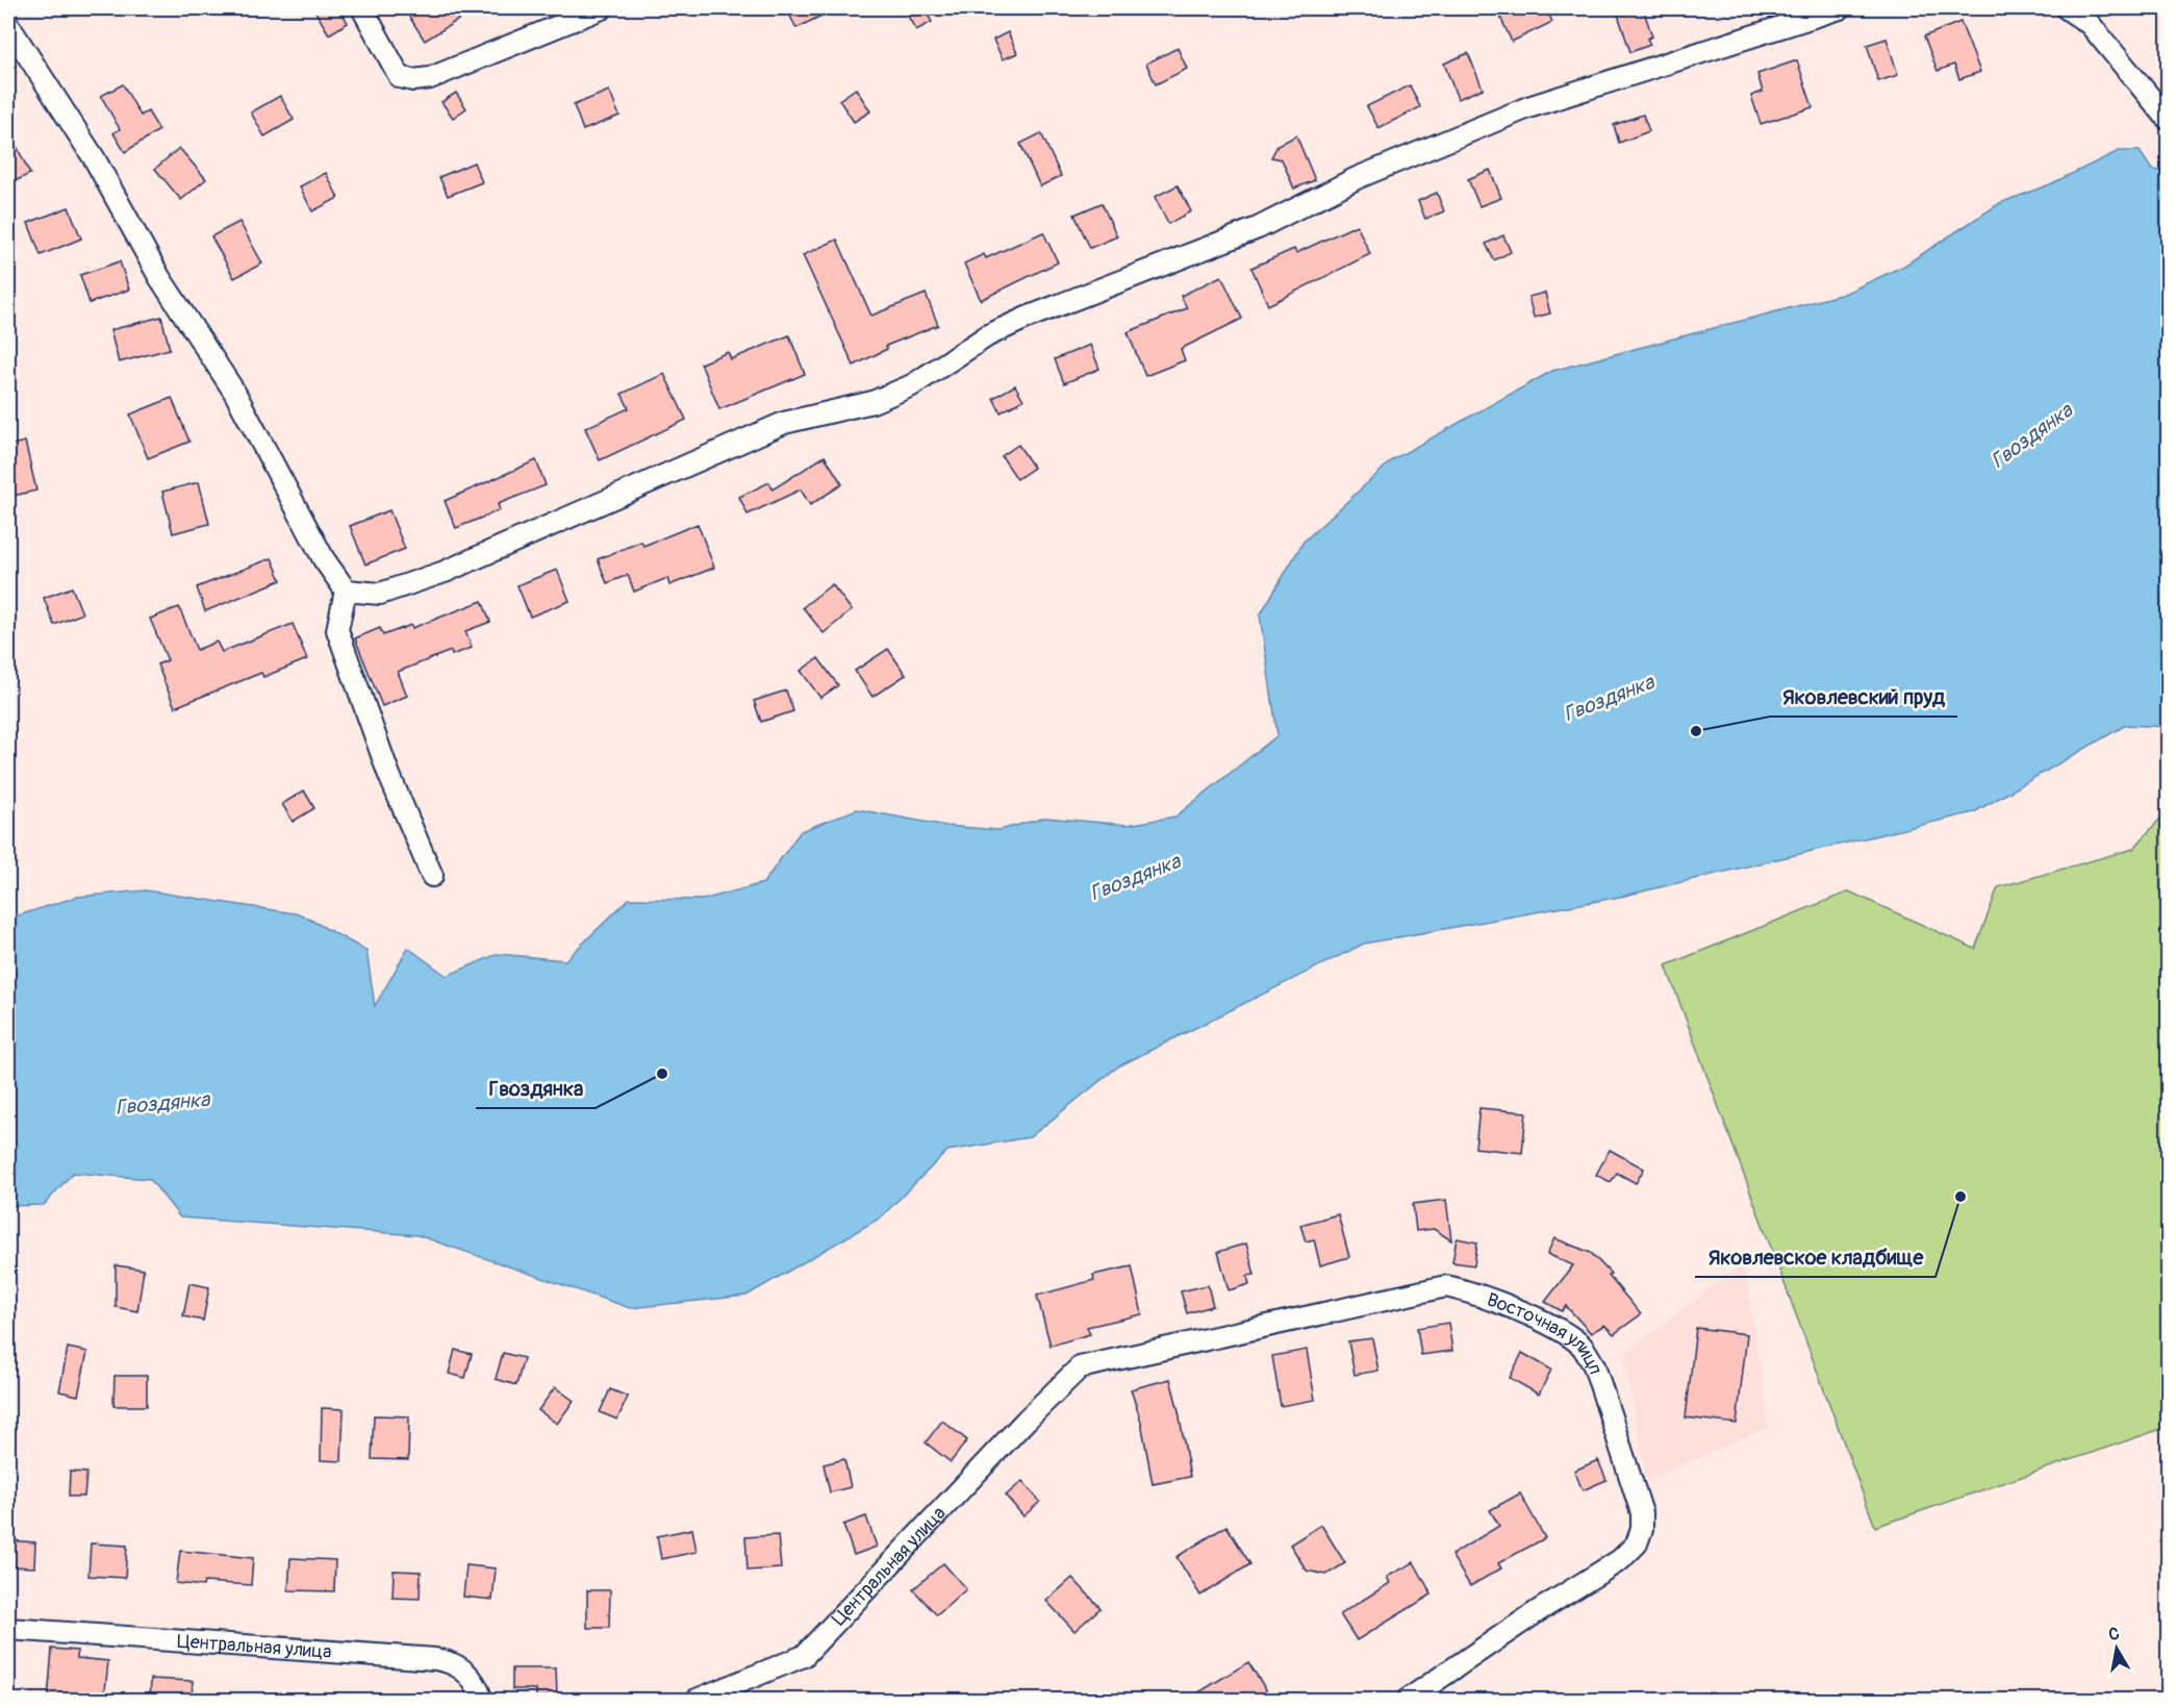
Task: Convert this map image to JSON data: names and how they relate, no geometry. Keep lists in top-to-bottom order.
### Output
{
  "streets": {
    "street": ["Восточная улицп", "Центральная улица"]
  },
  "crossings": [
    ["Восточная улицп", "Центральная улица"]
  ],
  "water": ["Гвоздянка"],
  "places": ["Яковлевский пруд", "Гвоздянка", "Яковлевское кладбище"],
  "north": "top"
}
